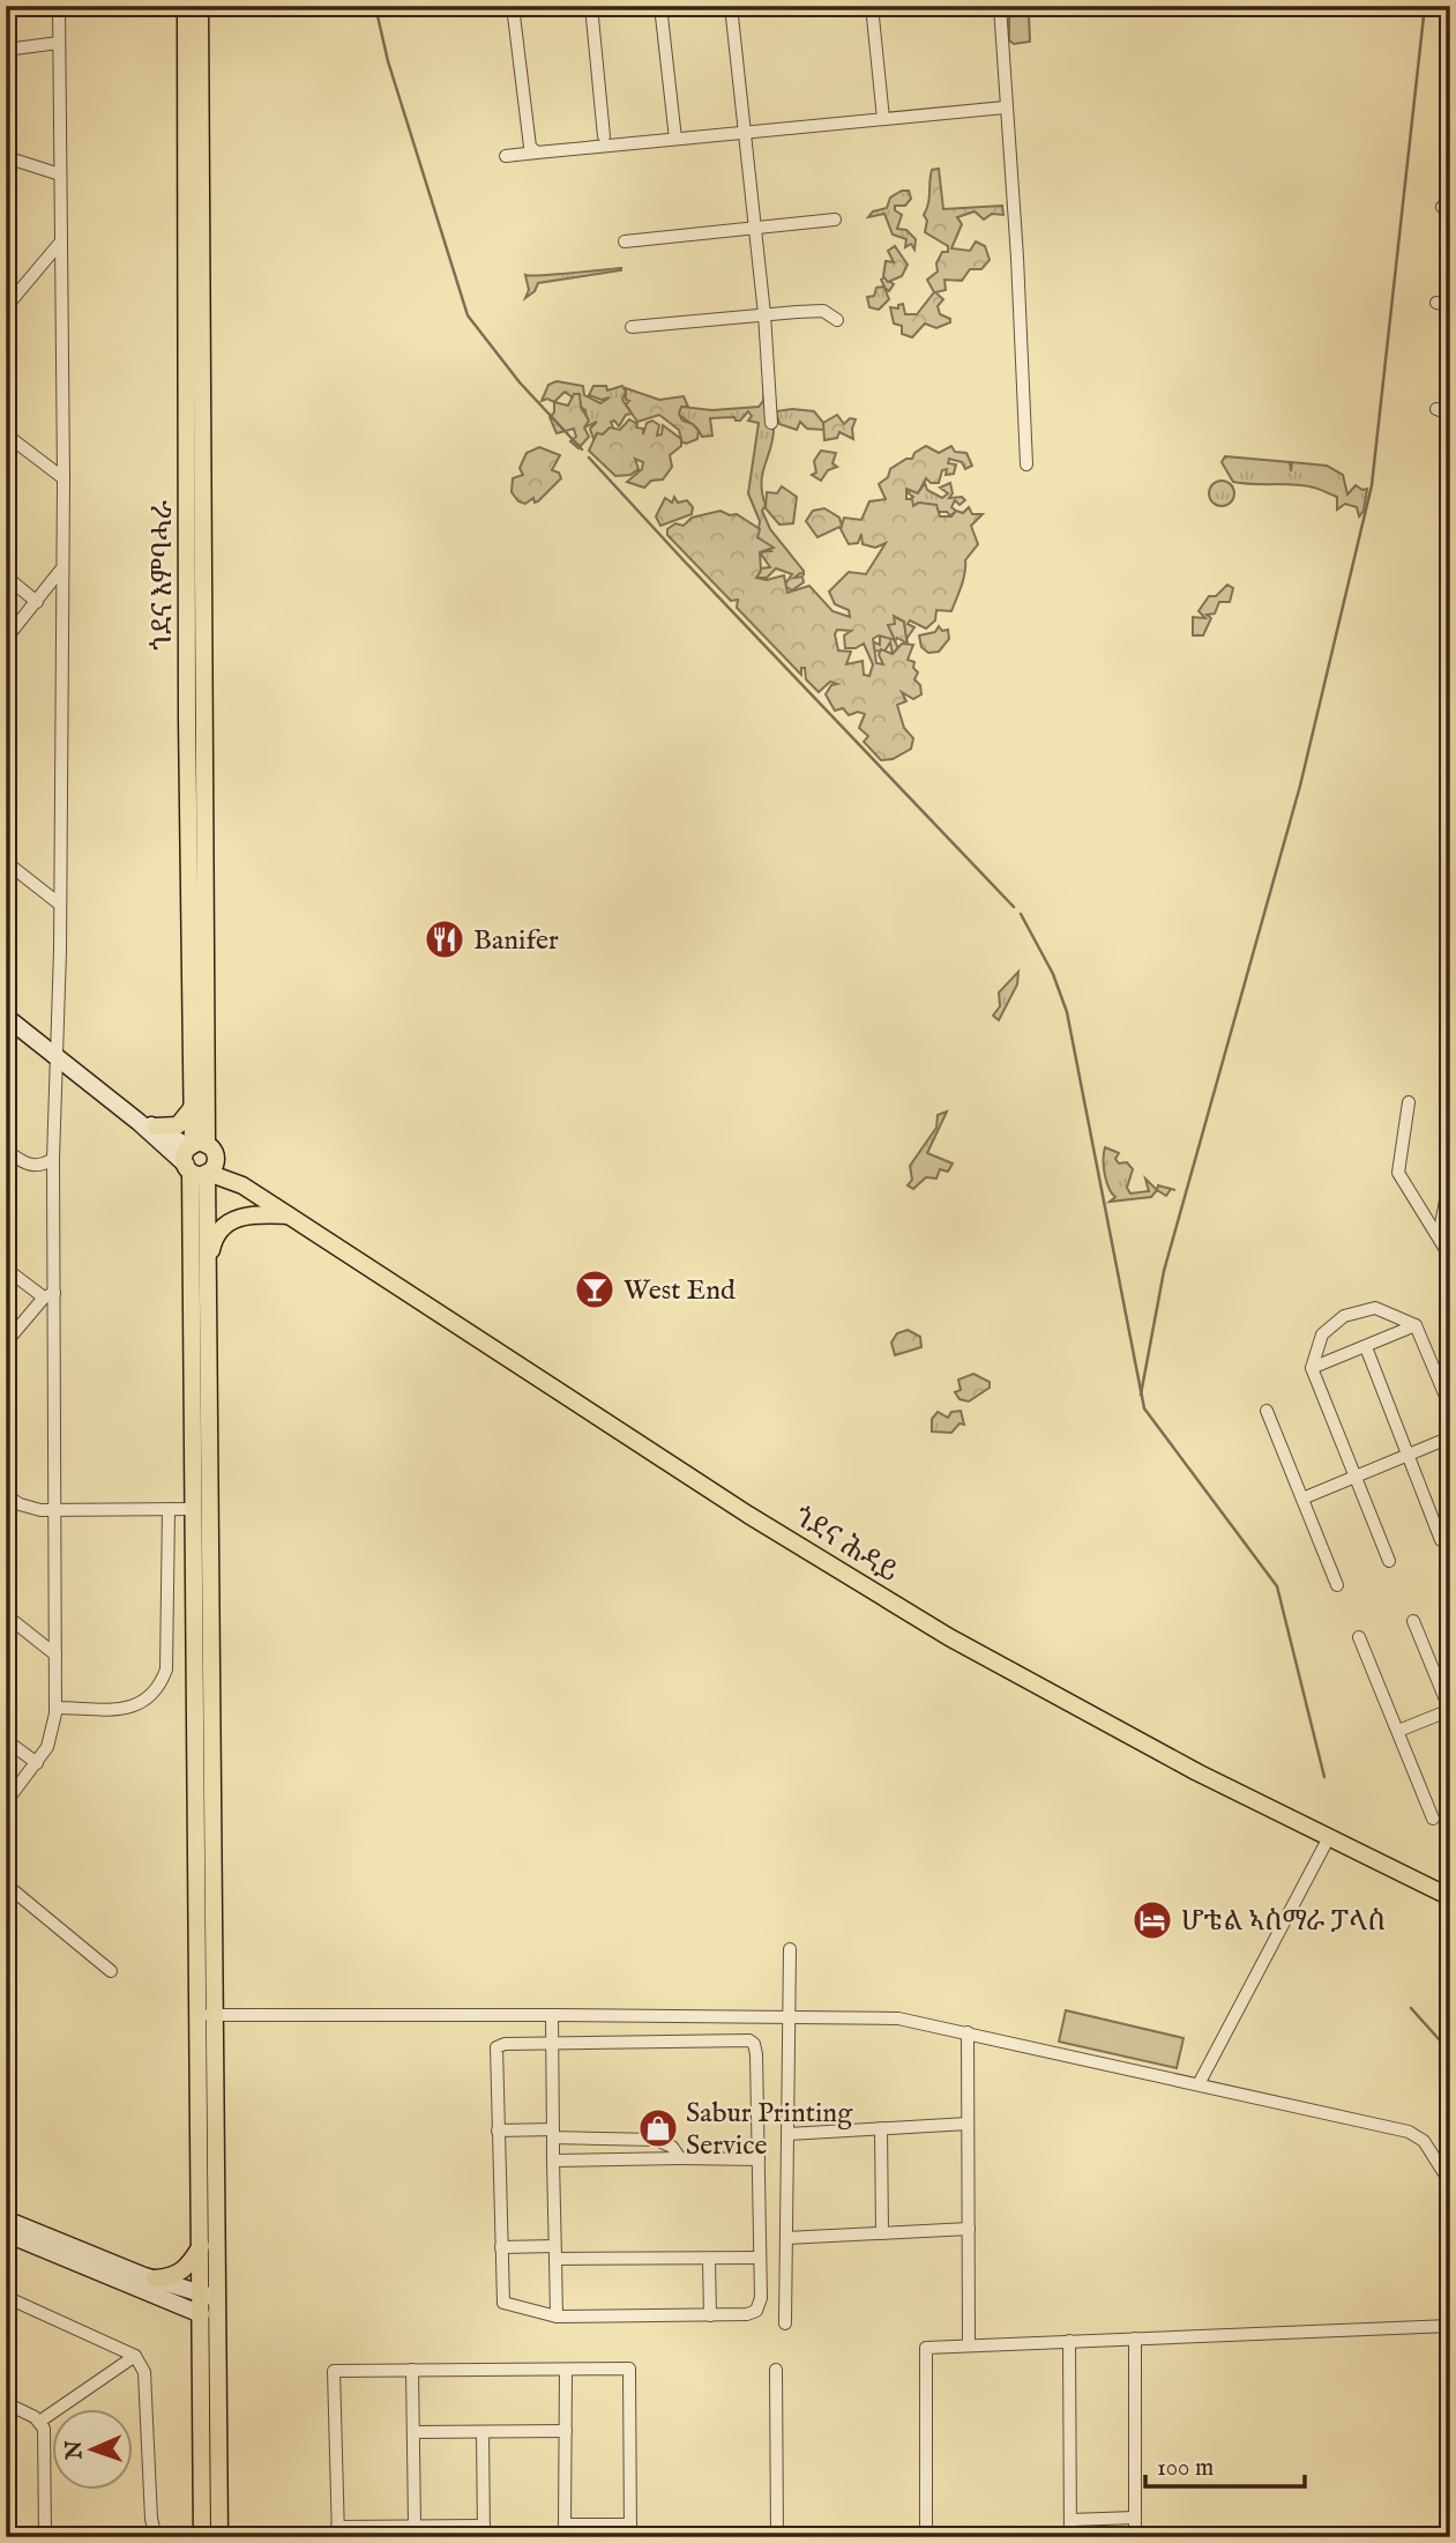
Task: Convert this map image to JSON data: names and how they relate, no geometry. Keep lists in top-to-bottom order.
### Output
{
  "streets": {
    "main road": ["ጎደና እምባሓራ", "ጎደና ሕዳይ"]
  },
  "crossings": [
    ["ጎደና እምባሓራ", "ጎደና ሕዳይ"]
  ],
  "places": {
    "restaurant": ["Banifer"],
    "bar": ["West End"],
    "hotel": ["ሆቴል ኣስማራ ፓላስ"],
    "shop": ["Sabur Printing Service"]
  },
  "scale_bar": "100 m",
  "north": "left"
}
